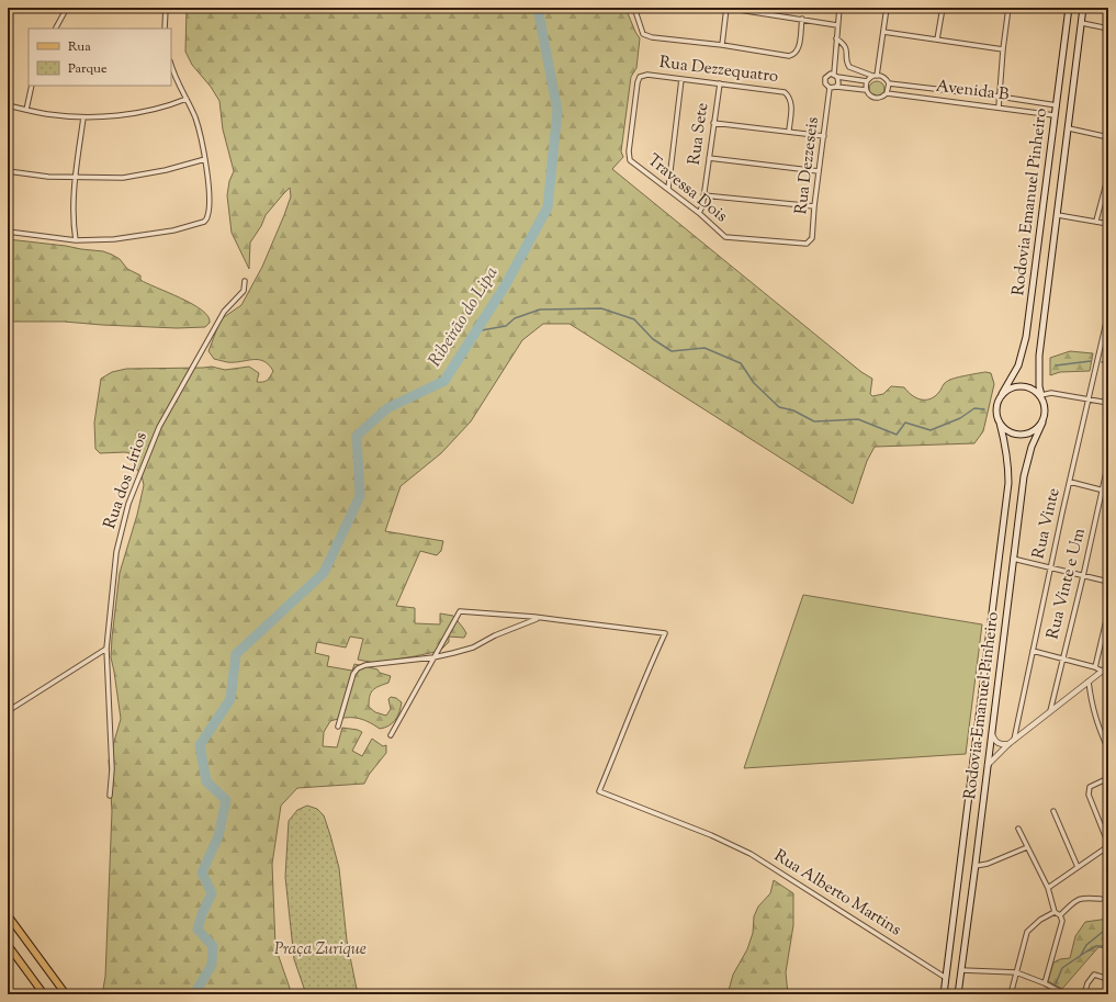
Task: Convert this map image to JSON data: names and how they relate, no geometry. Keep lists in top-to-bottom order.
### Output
{
  "streets": {
    "main road": ["Rodovia Emanuel Pinheiro"],
    "street": [
      "Rua Dezzequatro",
      "Avenida B",
      "Rua Sete",
      "Rua Dezzeseis",
      "Travessa Dois",
      "Rua dos Lírios",
      "Rua Vinte",
      "Rua Vinte e Um",
      "Rua Alberto Martins"
    ]
  },
  "crossings": [
    ["Rua Dezzequatro", "Rua Sete"],
    ["Rua Dezzequatro", "Travessa Dois"],
    ["Avenida B", "Rodovia Emanuel Pinheiro"],
    ["Rua Sete", "Travessa Dois"],
    ["Rua Dezzeseis", "Travessa Dois"],
    ["Rodovia Emanuel Pinheiro", "Rua Alberto Martins"]
  ],
  "water": ["Ribeirão do Lipa"],
  "parks": ["Praça Zurique"],
  "legend": ["Rua", "Parque"]
}
